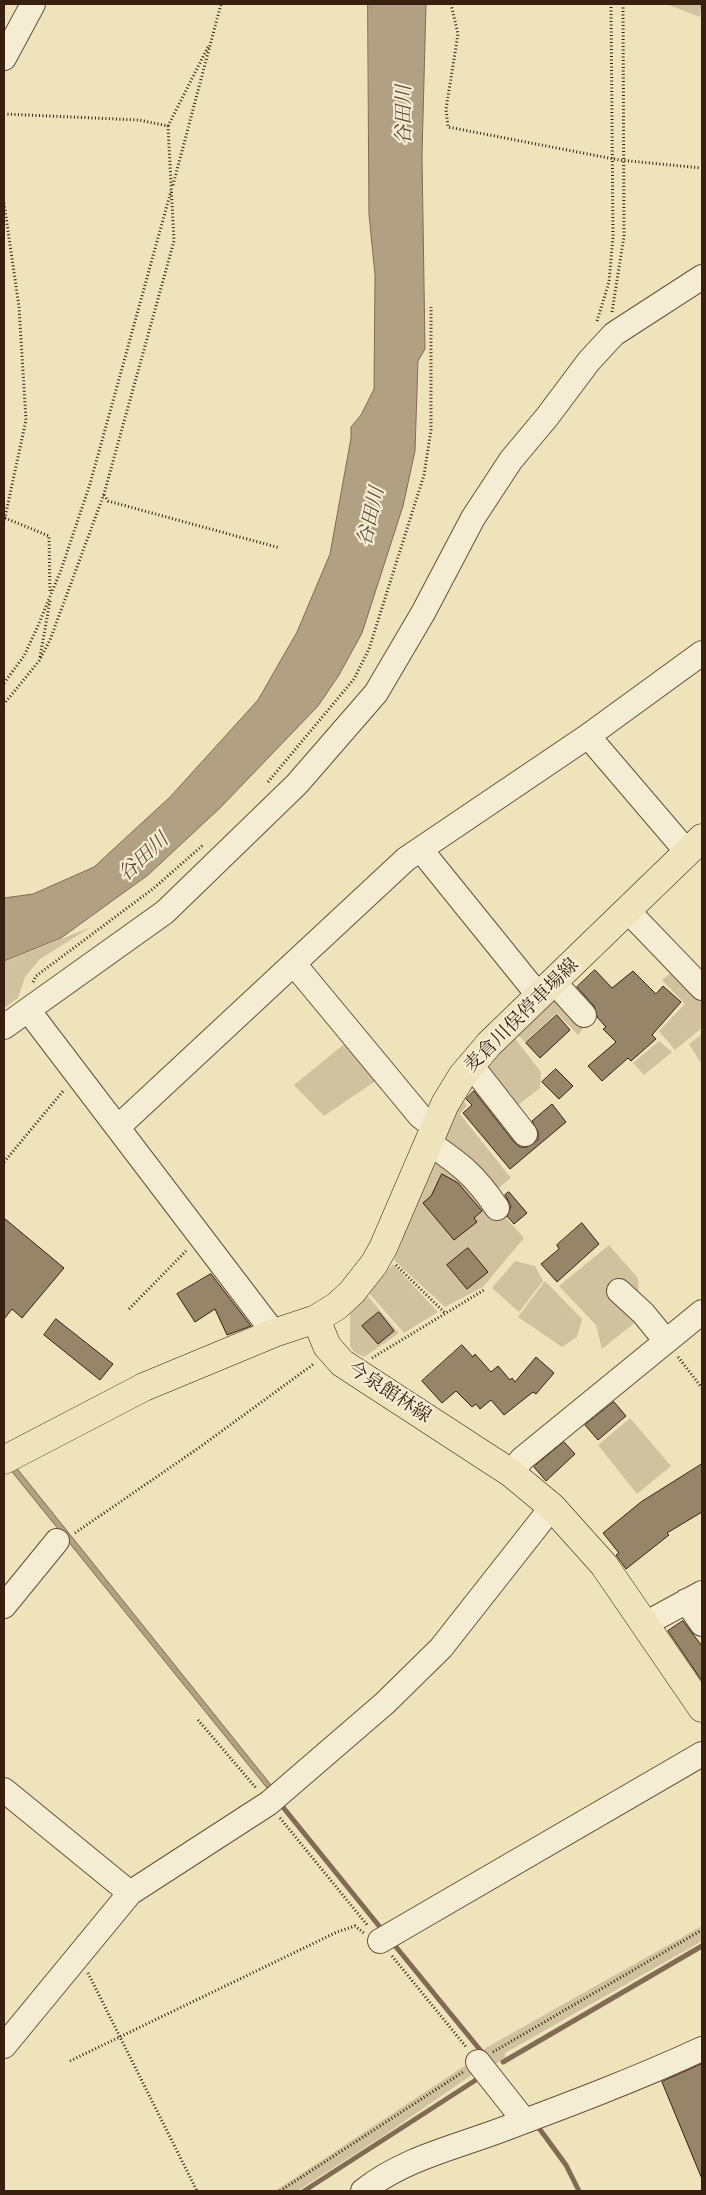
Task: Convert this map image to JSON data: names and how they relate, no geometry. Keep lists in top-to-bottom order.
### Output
{
  "streets": {
    "main road": ["麦倉川俣停車場線", "今泉館林線"]
  },
  "crossings": [
    ["麦倉川俣停車場線", "今泉館林線"]
  ],
  "water": ["谷田川"]
}
